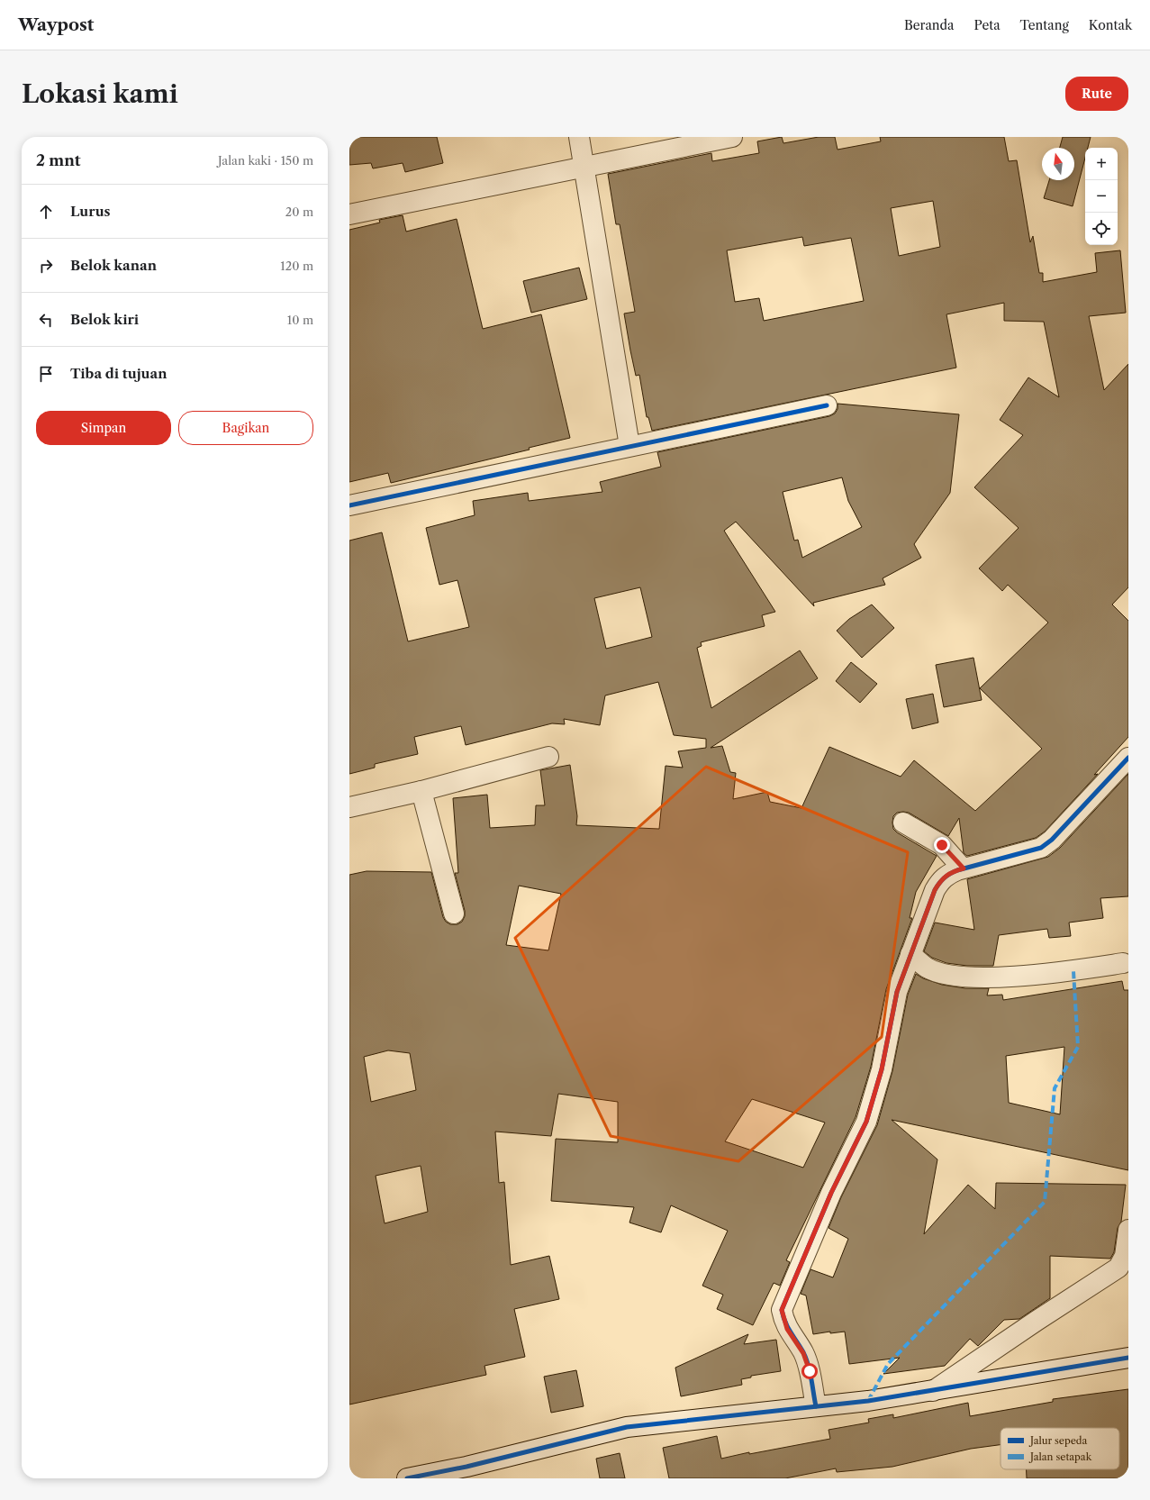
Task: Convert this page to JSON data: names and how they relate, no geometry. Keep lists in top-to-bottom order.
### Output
{
  "legend": ["Jalur sepeda", "Jalan setapak"],
  "north": "top",
  "page": {
    "header": "Waypost",
    "nav": [
      "Beranda",
      "Peta",
      "Tentang",
      "Kontak"
    ],
    "buttons": [
      "Rute",
      ["Simpan", "Bagikan"]
    ],
    "title": "Lokasi kami",
    "heading": ["2 mnt", "Jalan kaki · 150 m"],
    "map_buttons": ["+", "−"],
    "list": [
      ["Lurus", "20 m"],
      ["Belok kanan", "120 m"],
      ["Belok kiri", "10 m"],
      "Tiba di tujuan"
    ]
  }
}
